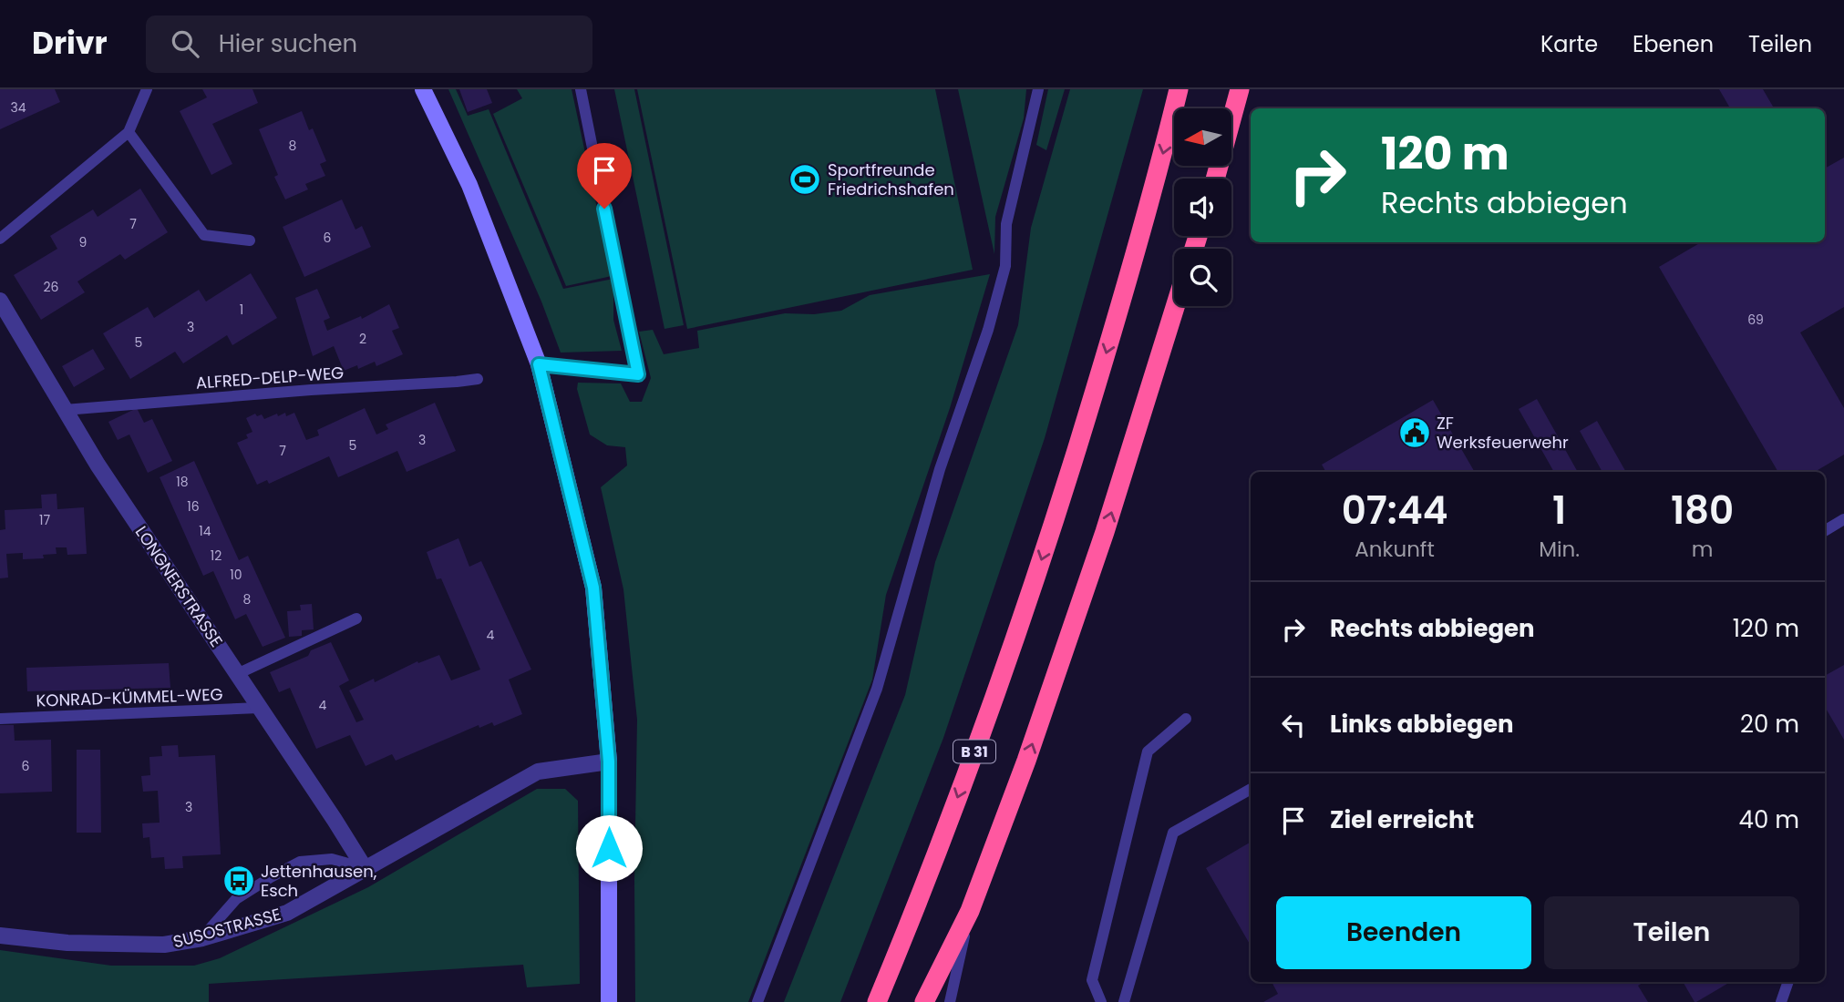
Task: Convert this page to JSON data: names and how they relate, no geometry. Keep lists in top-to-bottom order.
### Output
{
  "streets": {
    "highway": ["B 31"],
    "street": ["LONGNERSTRASSE", "SUSOSTRASSE"],
    "lane": ["ALFRED-DELP-WEG", "KONRAD-KÜMMEL-WEG"]
  },
  "crossings": [
    ["ALFRED-DELP-WEG", "LONGNERSTRASSE"],
    ["LONGNERSTRASSE", "KONRAD-KÜMMEL-WEG"],
    ["LONGNERSTRASSE", "SUSOSTRASSE"]
  ],
  "places": {
    "sports": ["Sportfreunde Friedrichshafen"],
    "public building": ["ZF Werksfeuerwehr"],
    "bus stop": ["Jettenhausen, Esch"]
  },
  "house_numbers": [
    "34",
    "8",
    "7",
    "6",
    "9",
    "26",
    "1",
    "69",
    "3",
    "2",
    "5",
    "3",
    "5",
    "7",
    "18",
    "16",
    "17",
    "14",
    "12",
    "10",
    "8",
    "4",
    "4",
    "6",
    "3"
  ],
  "north": "left",
  "page": {
    "header": "Drivr",
    "search": "Hier suchen",
    "nav": ["Karte", "Ebenen", "Teilen"],
    "turn": ["120 m", "Rechts abbiegen"],
    "eta": [
      "07:44",
      "Ankunft",
      "1",
      "Min.",
      "180",
      "m"
    ],
    "list": [
      {
        "name": "Rechts abbiegen",
        "value": "120 m"
      },
      {
        "name": "Links abbiegen",
        "value": "20 m"
      },
      {
        "name": "Ziel erreicht",
        "value": "40 m"
      }
    ],
    "buttons": ["Beenden", "Teilen"]
  }
}
